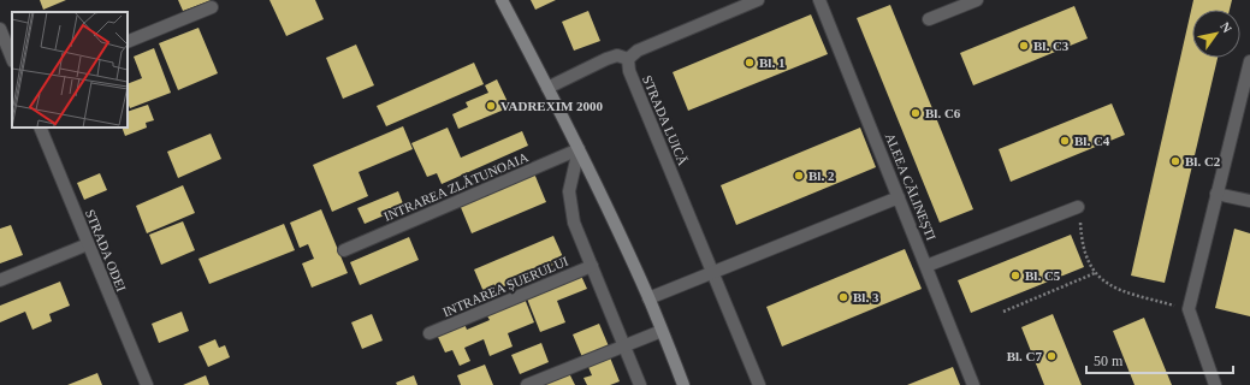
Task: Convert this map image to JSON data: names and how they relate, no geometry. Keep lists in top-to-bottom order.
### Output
{
  "streets": {
    "street": [
      "STRADA LUICĂ",
      "INTRAREA ZLĂTUNOAIA",
      "ALEEA CĂLINEȘTI",
      "STRADA ODEI",
      "INTRAREA ȘUERULUI"
    ]
  },
  "places": [
    "Bl. C3",
    "Bl. 1",
    "VADREXIM 2000",
    "Bl. C6",
    "Bl. C4",
    "Bl. C2",
    "Bl. 2",
    "Bl. C5",
    "Bl. 3",
    "Bl. C7"
  ],
  "scale_bar": "50 m",
  "north": "top right"
}
